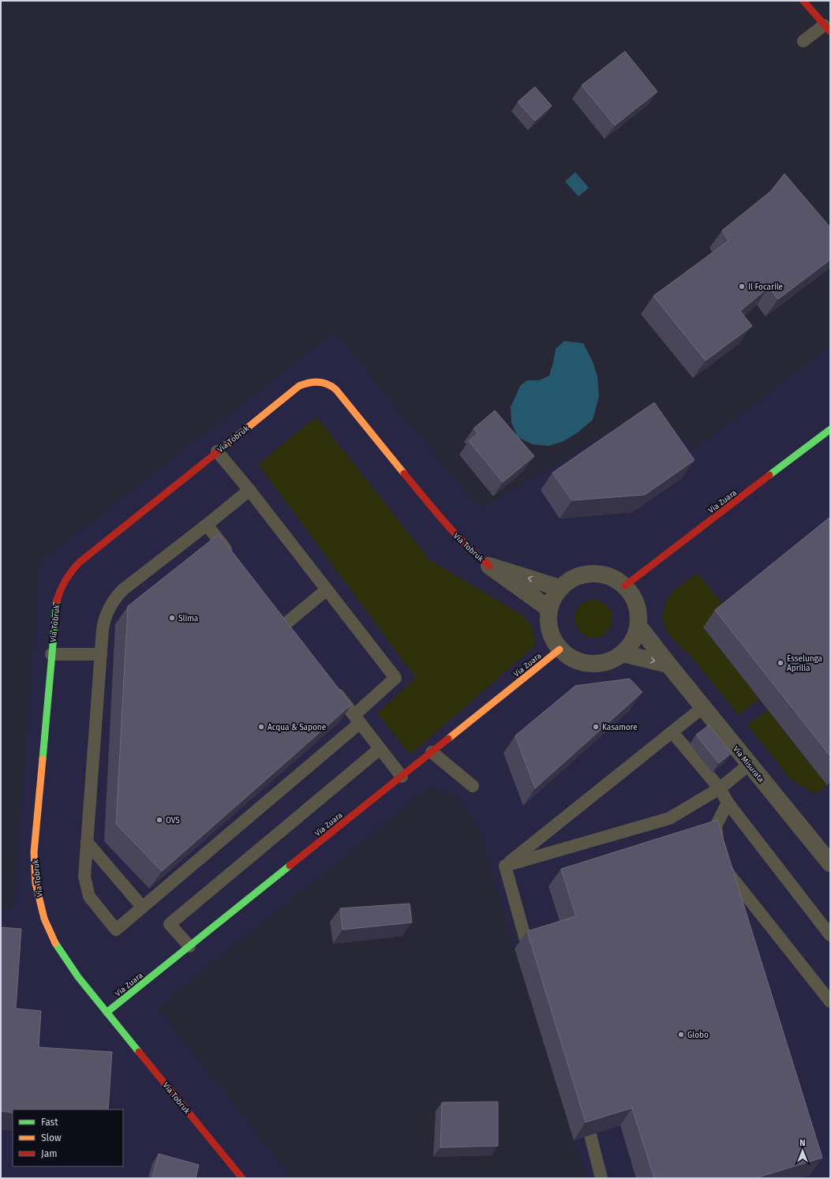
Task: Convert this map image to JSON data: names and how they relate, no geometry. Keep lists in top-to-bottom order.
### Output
{
  "streets": {
    "street": ["Via Tobruk", "Via Zuara", "Via Misurata"]
  },
  "crossings": [
    ["Via Tobruk", "Via Zuara"],
    ["Via Tobruk", "Via Misurata"],
    ["Via Zuara", "Via Misurata"]
  ],
  "places": [
    "Il Focarile",
    "Slima",
    "Esselunga Aprilia",
    "Acqua & Sapone",
    "Kasamore",
    "OVS",
    "Globo"
  ],
  "legend": ["Fast", "Slow", "Jam"],
  "north": "top"
}
